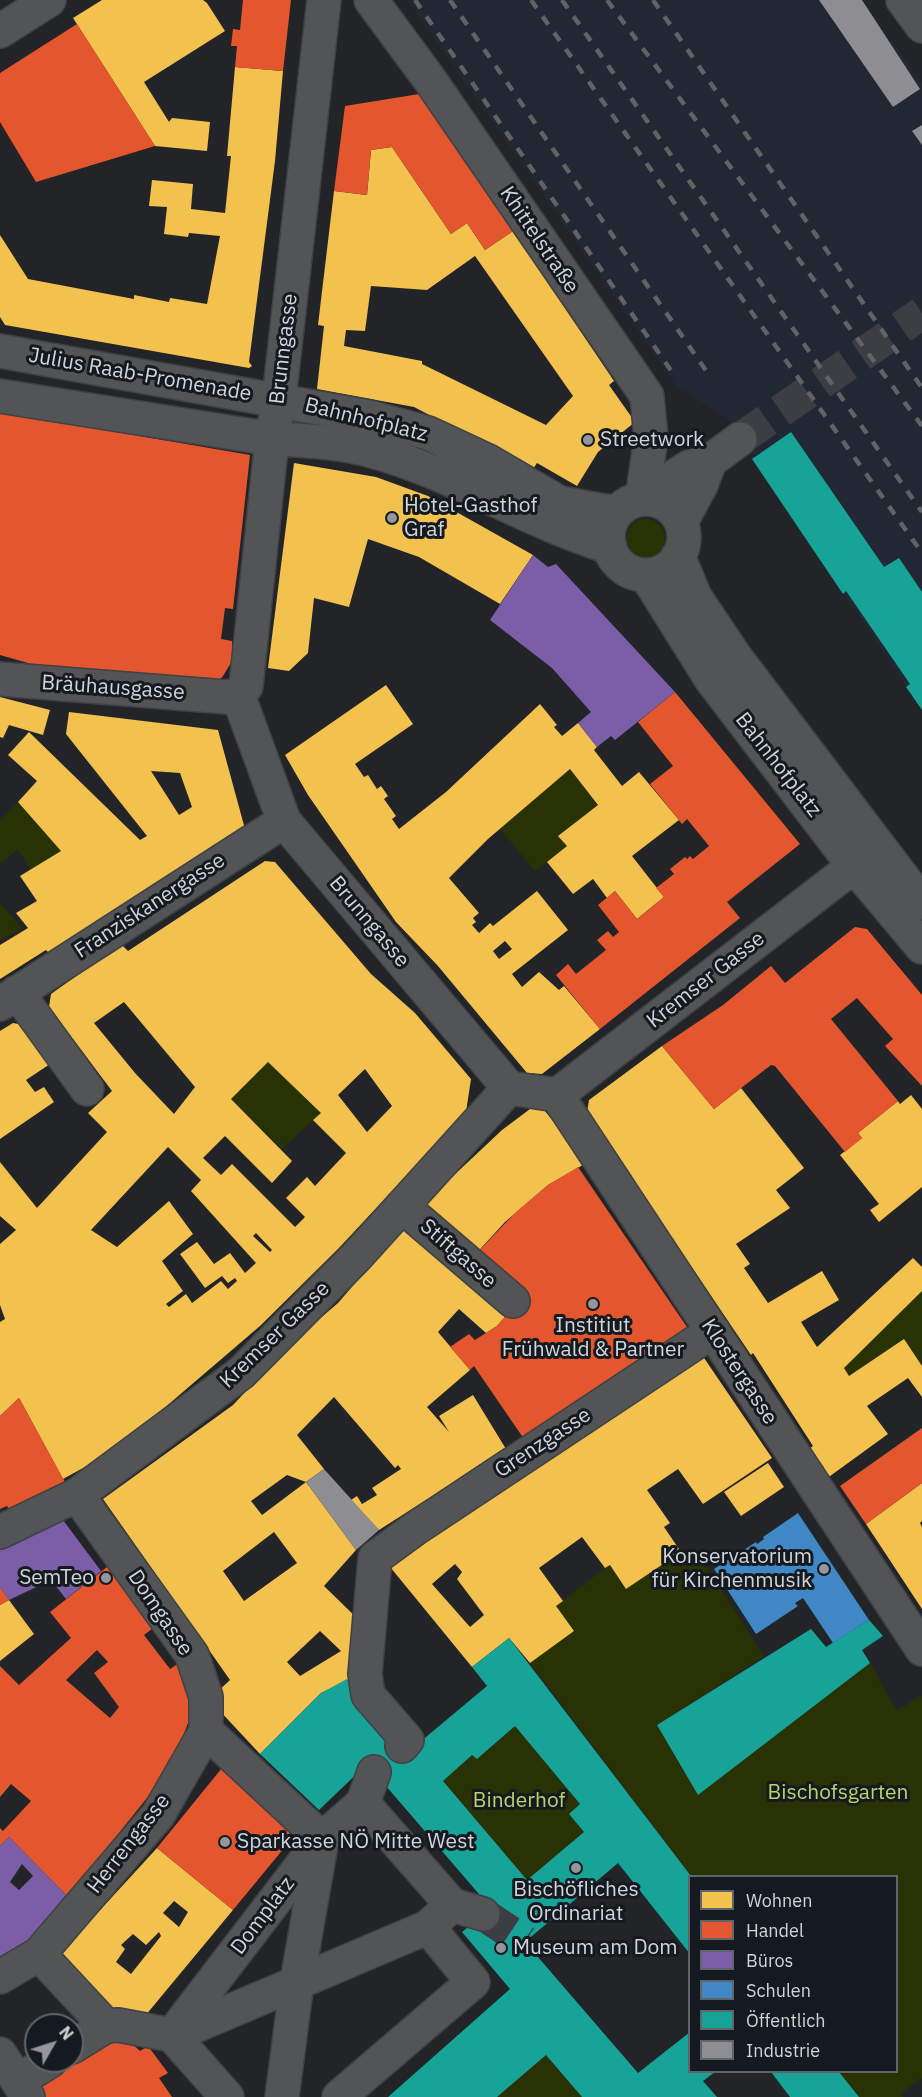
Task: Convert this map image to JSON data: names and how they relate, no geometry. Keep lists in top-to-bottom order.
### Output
{
  "streets": {
    "street": [
      "Khittelstraße",
      "Brunngasse",
      "Julius Raab-Promenade",
      "Bahnhofplatz",
      "Bräuhausgasse",
      "Franziskanergasse",
      "Kremser Gasse",
      "Stiftgasse",
      "Klostergasse",
      "Grenzgasse",
      "Domgasse",
      "Herrengasse",
      "Domplatz"
    ]
  },
  "crossings": [
    ["Khittelstraße", "Bahnhofplatz"],
    ["Brunngasse", "Julius Raab-Promenade"],
    ["Brunngasse", "Bahnhofplatz"],
    ["Brunngasse", "Bräuhausgasse"],
    ["Brunngasse", "Franziskanergasse"],
    ["Brunngasse", "Kremser Gasse"],
    ["Julius Raab-Promenade", "Bahnhofplatz"],
    ["Bahnhofplatz", "Kremser Gasse"],
    ["Kremser Gasse", "Stiftgasse"],
    ["Kremser Gasse", "Klostergasse"],
    ["Kremser Gasse", "Domgasse"],
    ["Klostergasse", "Grenzgasse"],
    ["Domgasse", "Herrengasse"]
  ],
  "parks": ["Bischofsgarten", "Binderhof"],
  "places": [
    "Streetwork",
    "Hotel-Gasthof Graf",
    "Institiut Frühwald & Partner",
    "Konservatorium für Kirchenmusik",
    "SemTeo",
    "Sparkasse NÖ Mitte West",
    "Bischöfliches Ordinariat",
    "Museum am Dom"
  ],
  "legend": [
    "Wohnen",
    "Handel",
    "Büros",
    "Schulen",
    "Öffentlich",
    "Industrie"
  ],
  "north": "top right"
}
